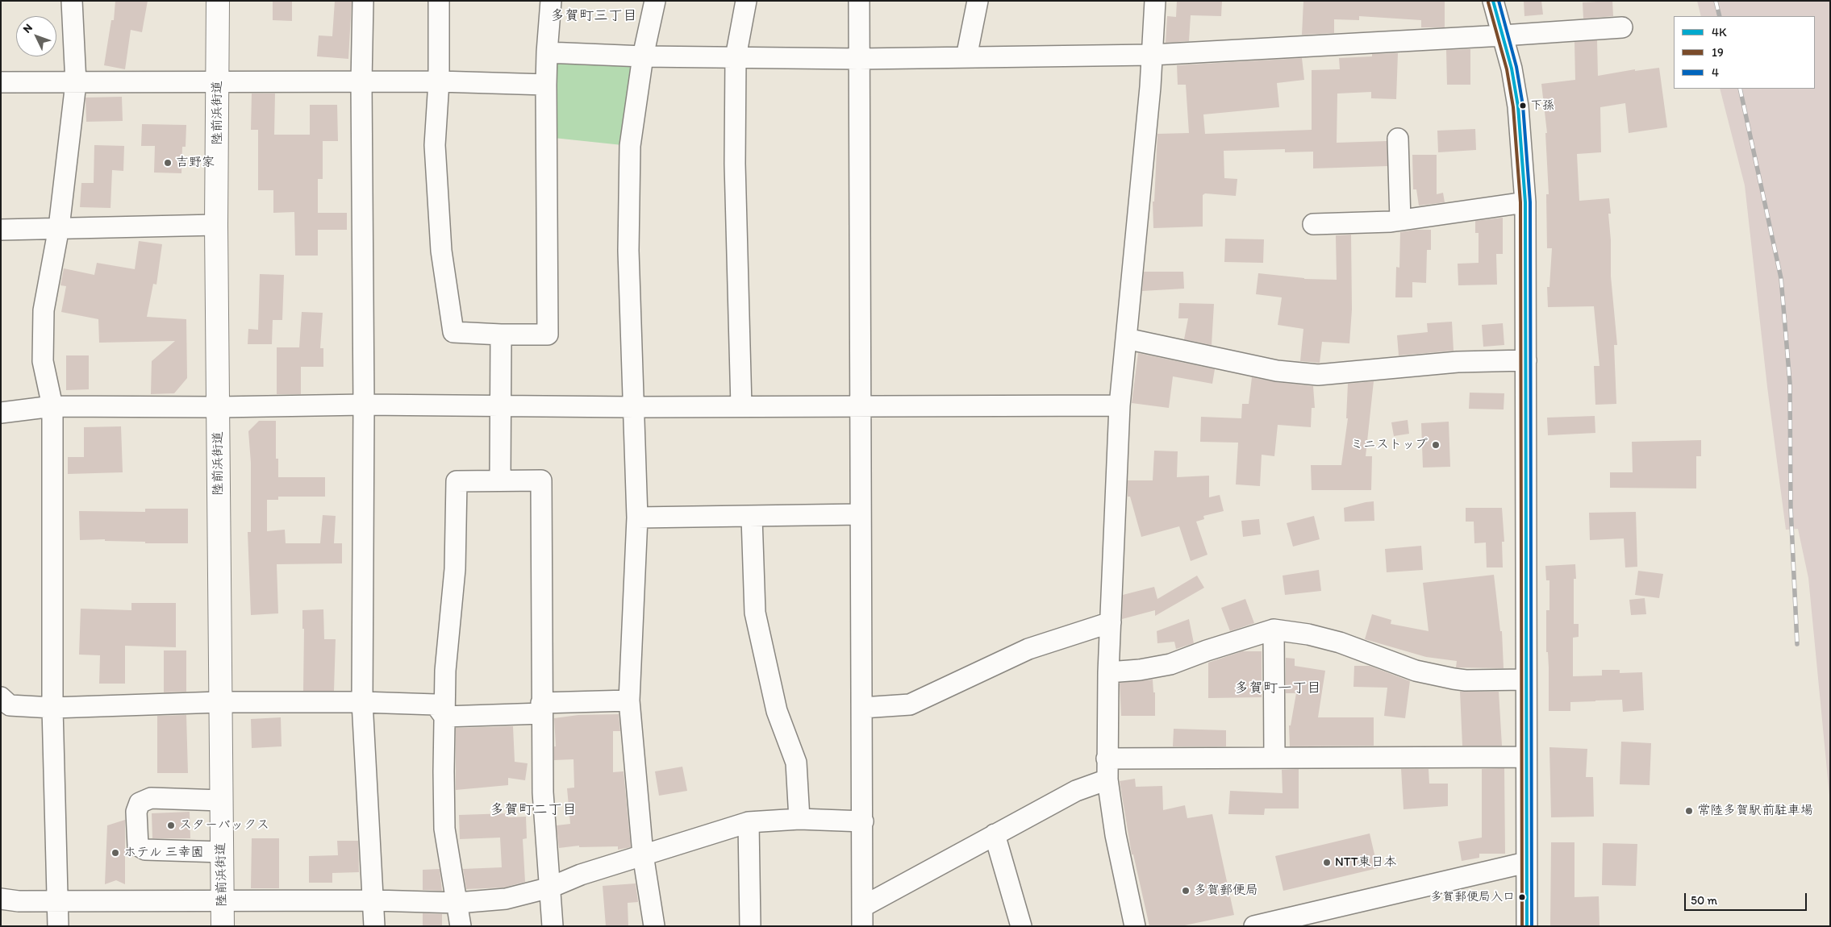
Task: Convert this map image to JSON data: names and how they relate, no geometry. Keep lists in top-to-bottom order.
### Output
{
  "streets": {
    "highway": ["陸前浜街道"]
  },
  "districts": ["多賀町三丁目", "多賀町一丁目", "多賀町二丁目"],
  "places": [
    "下孫",
    "吉野家",
    "ミニストップ",
    "常陸多賀駅前駐車場",
    "スターバックス",
    "ホテル 三幸園",
    "NTT東日本",
    "多賀郵便局",
    "多賀郵便局入口"
  ],
  "lines": ["transit line 4K", "transit line 4", "transit line 19"],
  "legend": ["4K", "19", "4"],
  "scale_bar": "50 m",
  "north": "top left"
}
